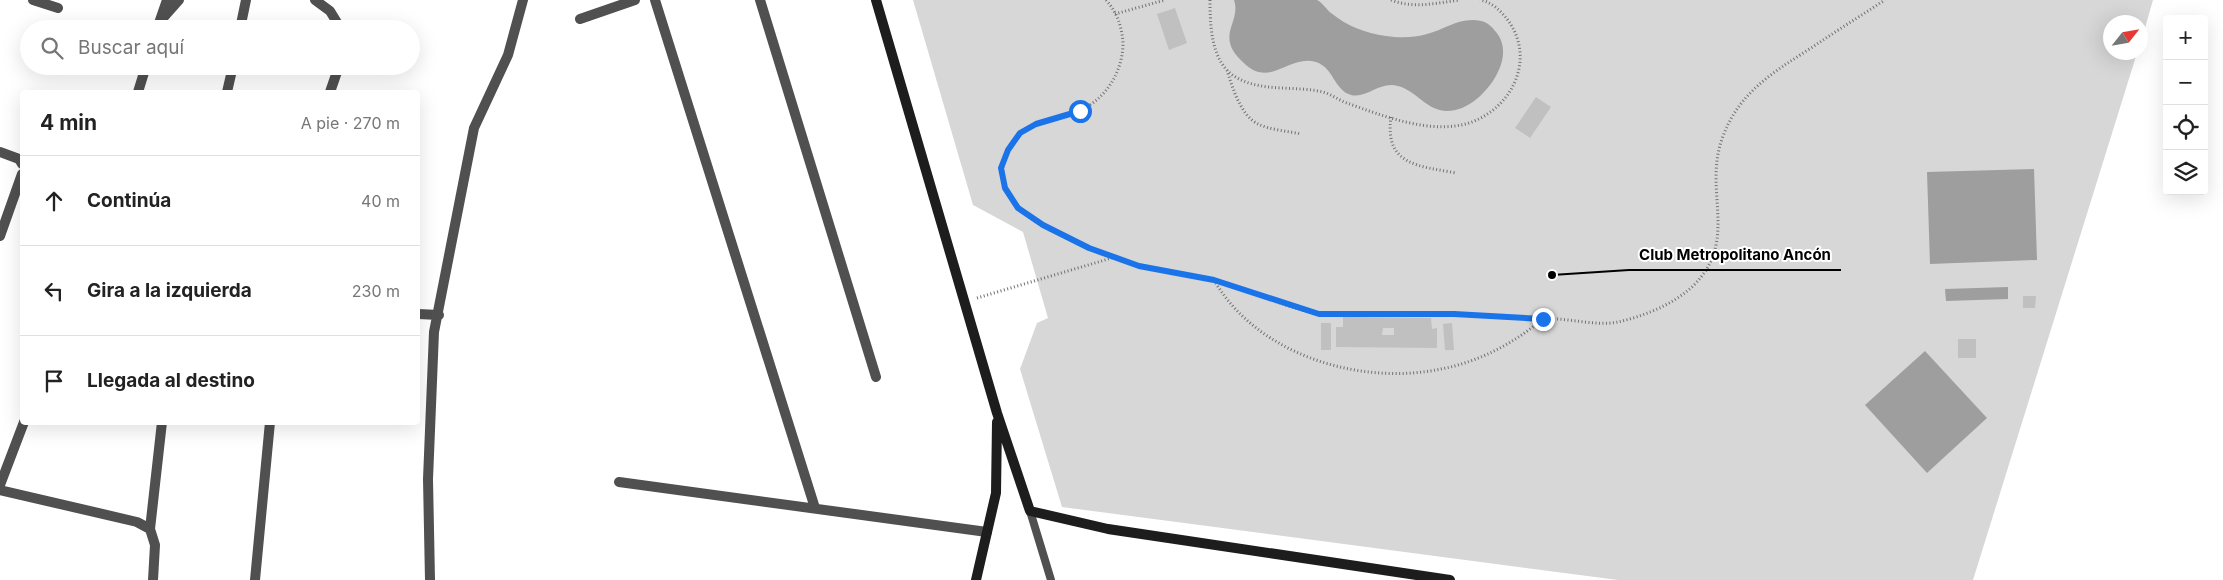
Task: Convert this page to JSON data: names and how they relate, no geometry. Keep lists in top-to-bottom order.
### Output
{
  "places": ["Club Metropolitano Ancón"],
  "north": "top right",
  "page": {
    "map_buttons": ["+", "−"],
    "search": "Buscar aquí",
    "heading": ["4 min", "A pie · 270 m"],
    "list": [
      ["Continúa", "40 m"],
      ["Gira a la izquierda", "230 m"],
      "Llegada al destino"
    ]
  }
}
